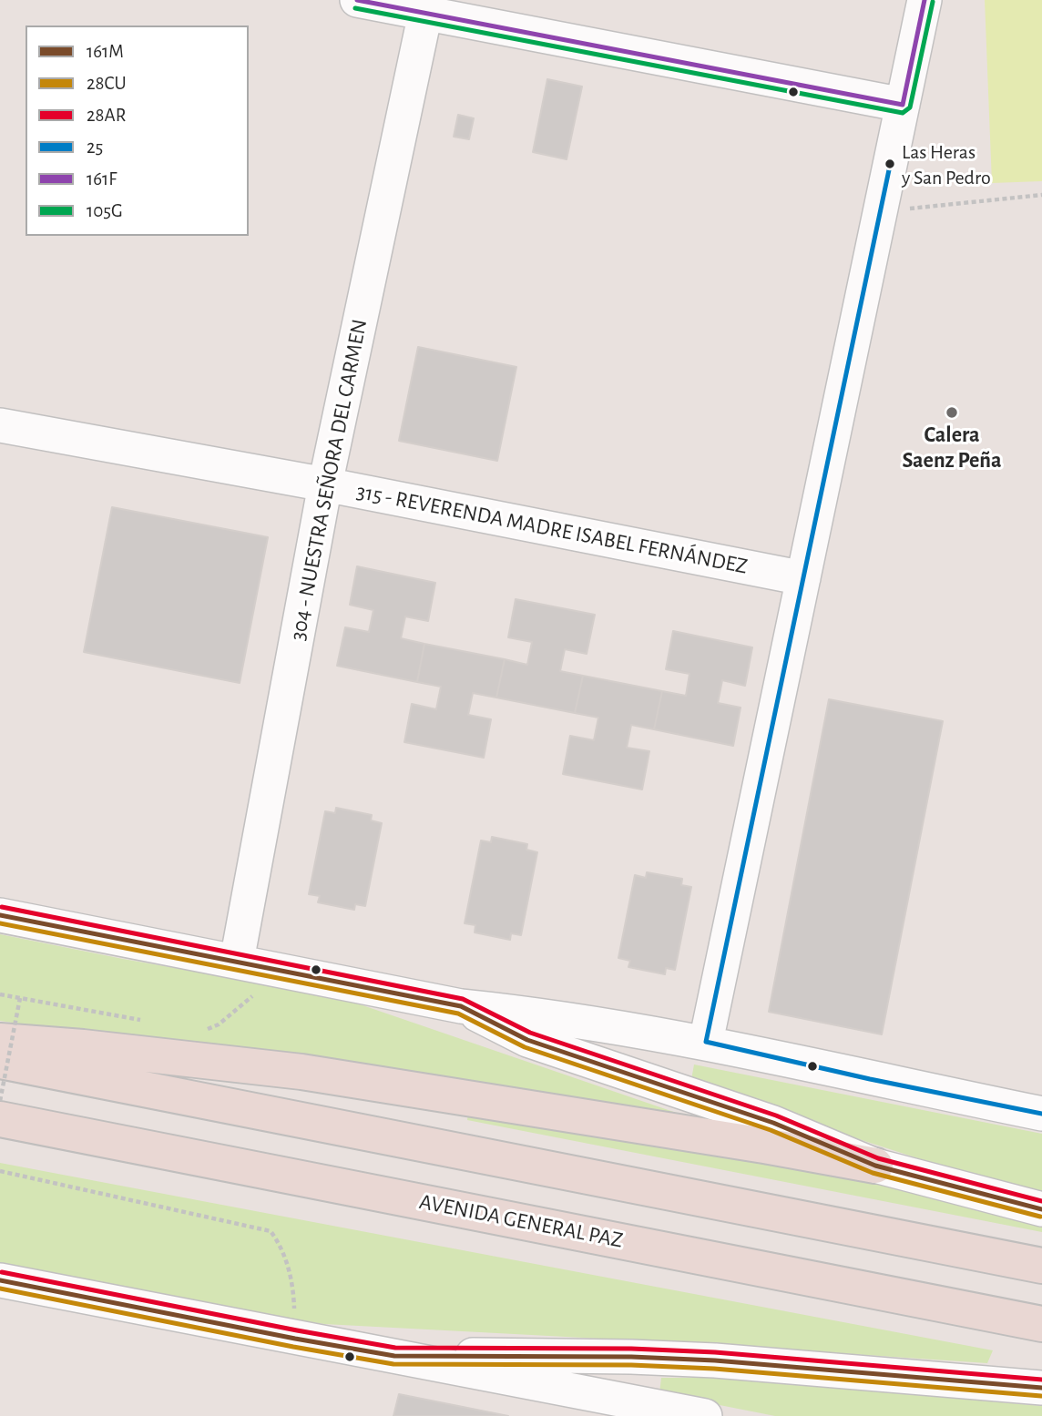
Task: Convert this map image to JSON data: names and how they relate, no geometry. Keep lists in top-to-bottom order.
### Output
{
  "streets": {
    "highway": ["AVENIDA GENERAL PAZ"],
    "street": ["304 - NUESTRA SEÑORA DEL CARMEN", "315 - REVERENDA MADRE ISABEL FERNÁNDEZ"]
  },
  "crossings": [
    ["304 - NUESTRA SEÑORA DEL CARMEN", "315 - REVERENDA MADRE ISABEL FERNÁNDEZ"]
  ],
  "places": ["Las Heras y San Pedro", "Calera Saenz Peña"],
  "lines": [
    "transit line 161F",
    "transit line 105G",
    "transit line 25",
    "transit line 28AR",
    "transit line 161M",
    "transit line 28CU"
  ],
  "legend": [
    "161M",
    "28CU",
    "28AR",
    "25",
    "161F",
    "105G"
  ]
}
